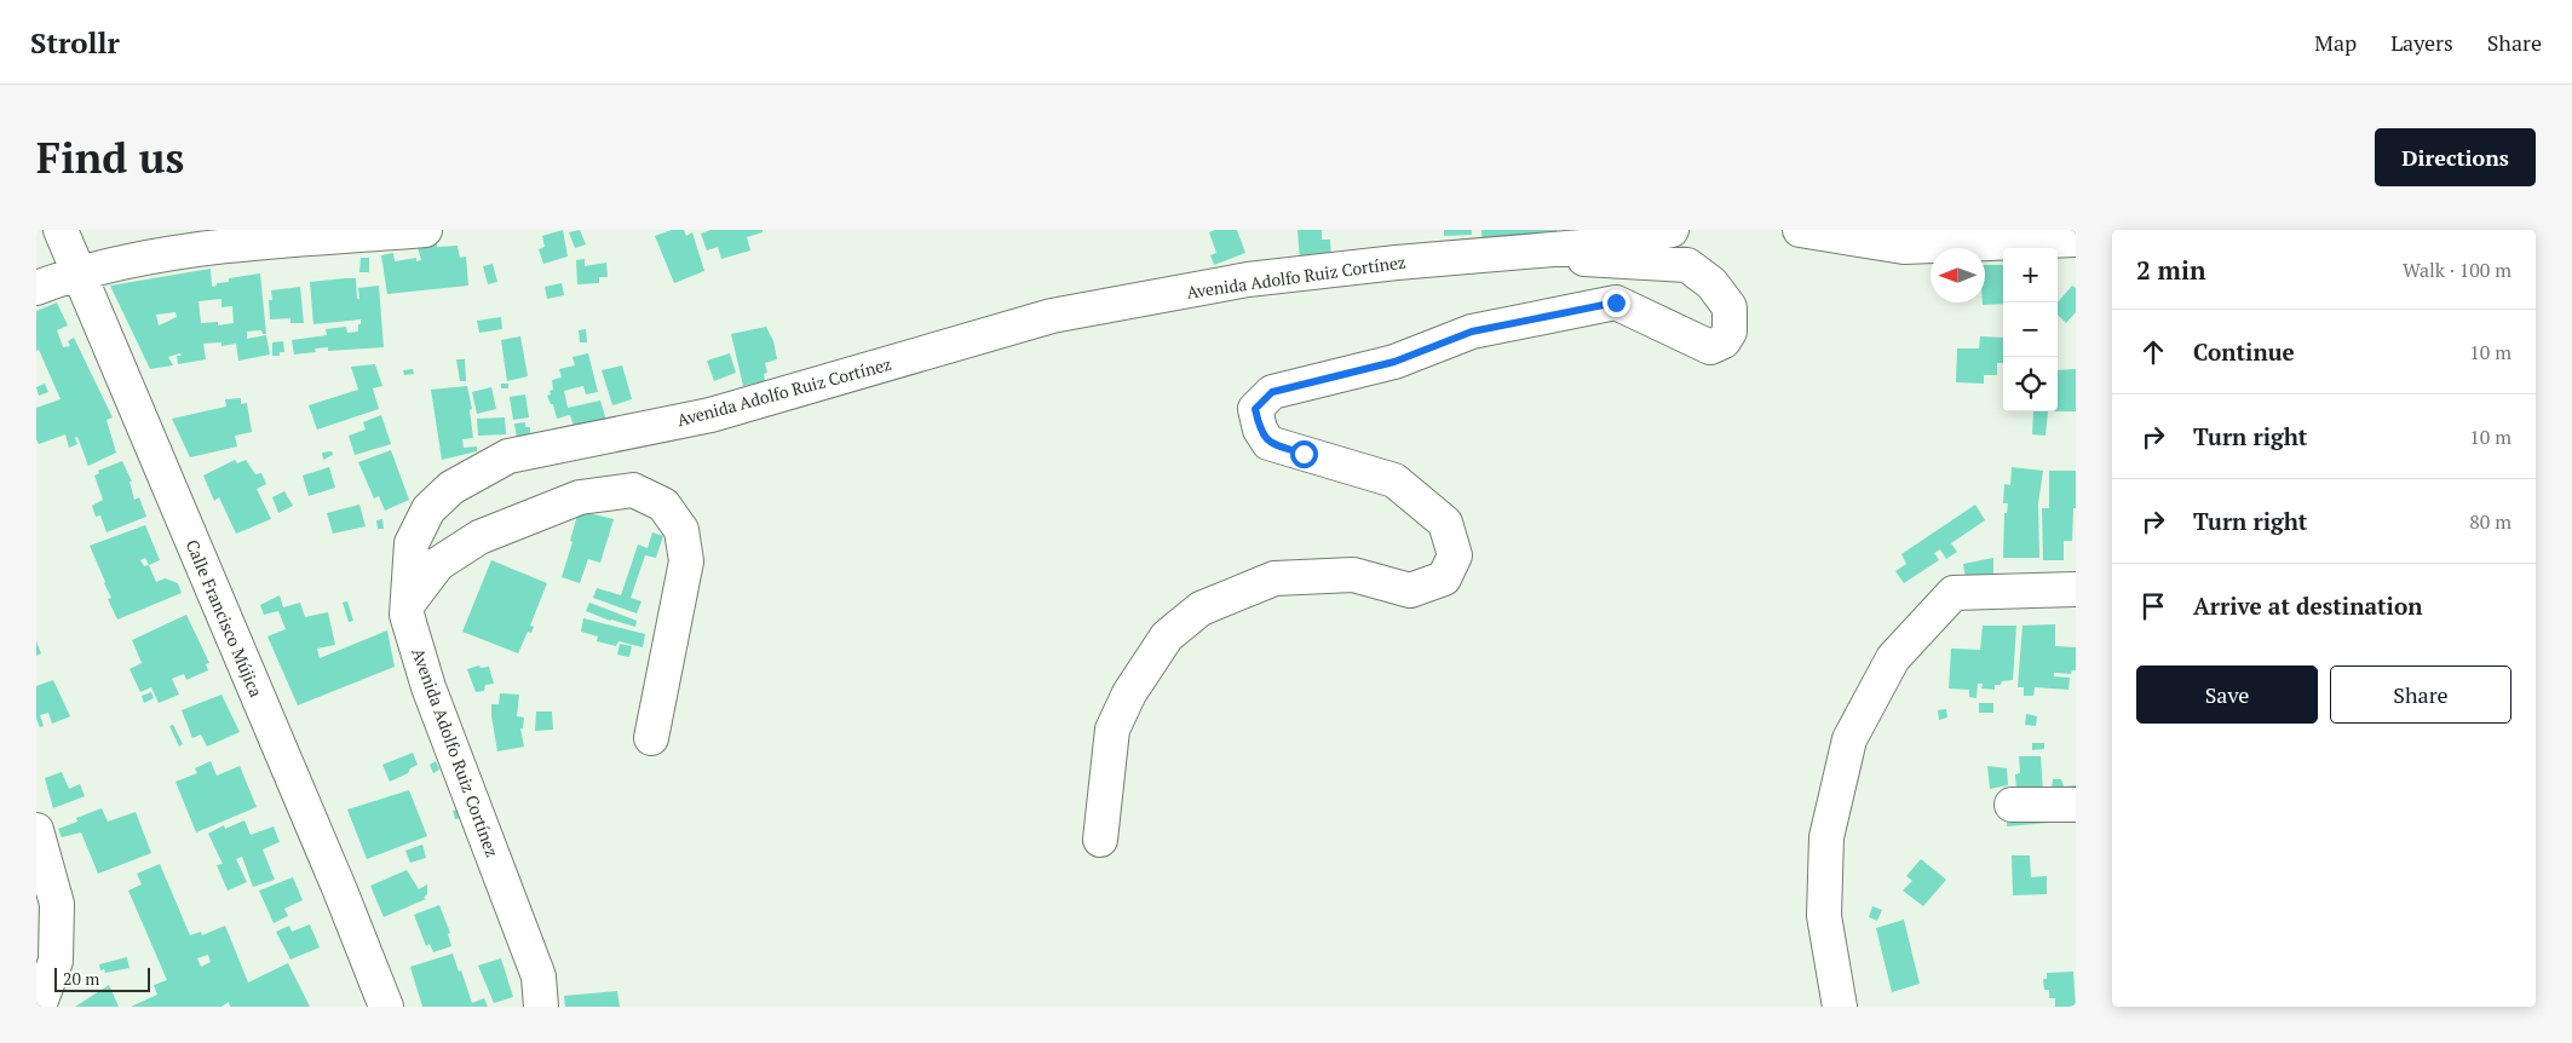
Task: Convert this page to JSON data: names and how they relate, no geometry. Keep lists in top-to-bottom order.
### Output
{
  "streets": {
    "street": ["Avenida Adolfo Ruiz Cortínez", "Calle Francisco Mújica"]
  },
  "scale_bar": "20 m",
  "north": "left",
  "page": {
    "header": "Strollr",
    "nav": ["Map", "Layers", "Share"],
    "buttons": [
      "Directions",
      ["Save", "Share"]
    ],
    "title": "Find us",
    "heading": ["2 min", "Walk · 100 m"],
    "map_buttons": ["+", "−"],
    "list": [
      ["Continue", "10 m"],
      ["Turn right", "10 m"],
      ["Turn right", "80 m"],
      "Arrive at destination"
    ],
    "scale": "20 m"
  }
}
